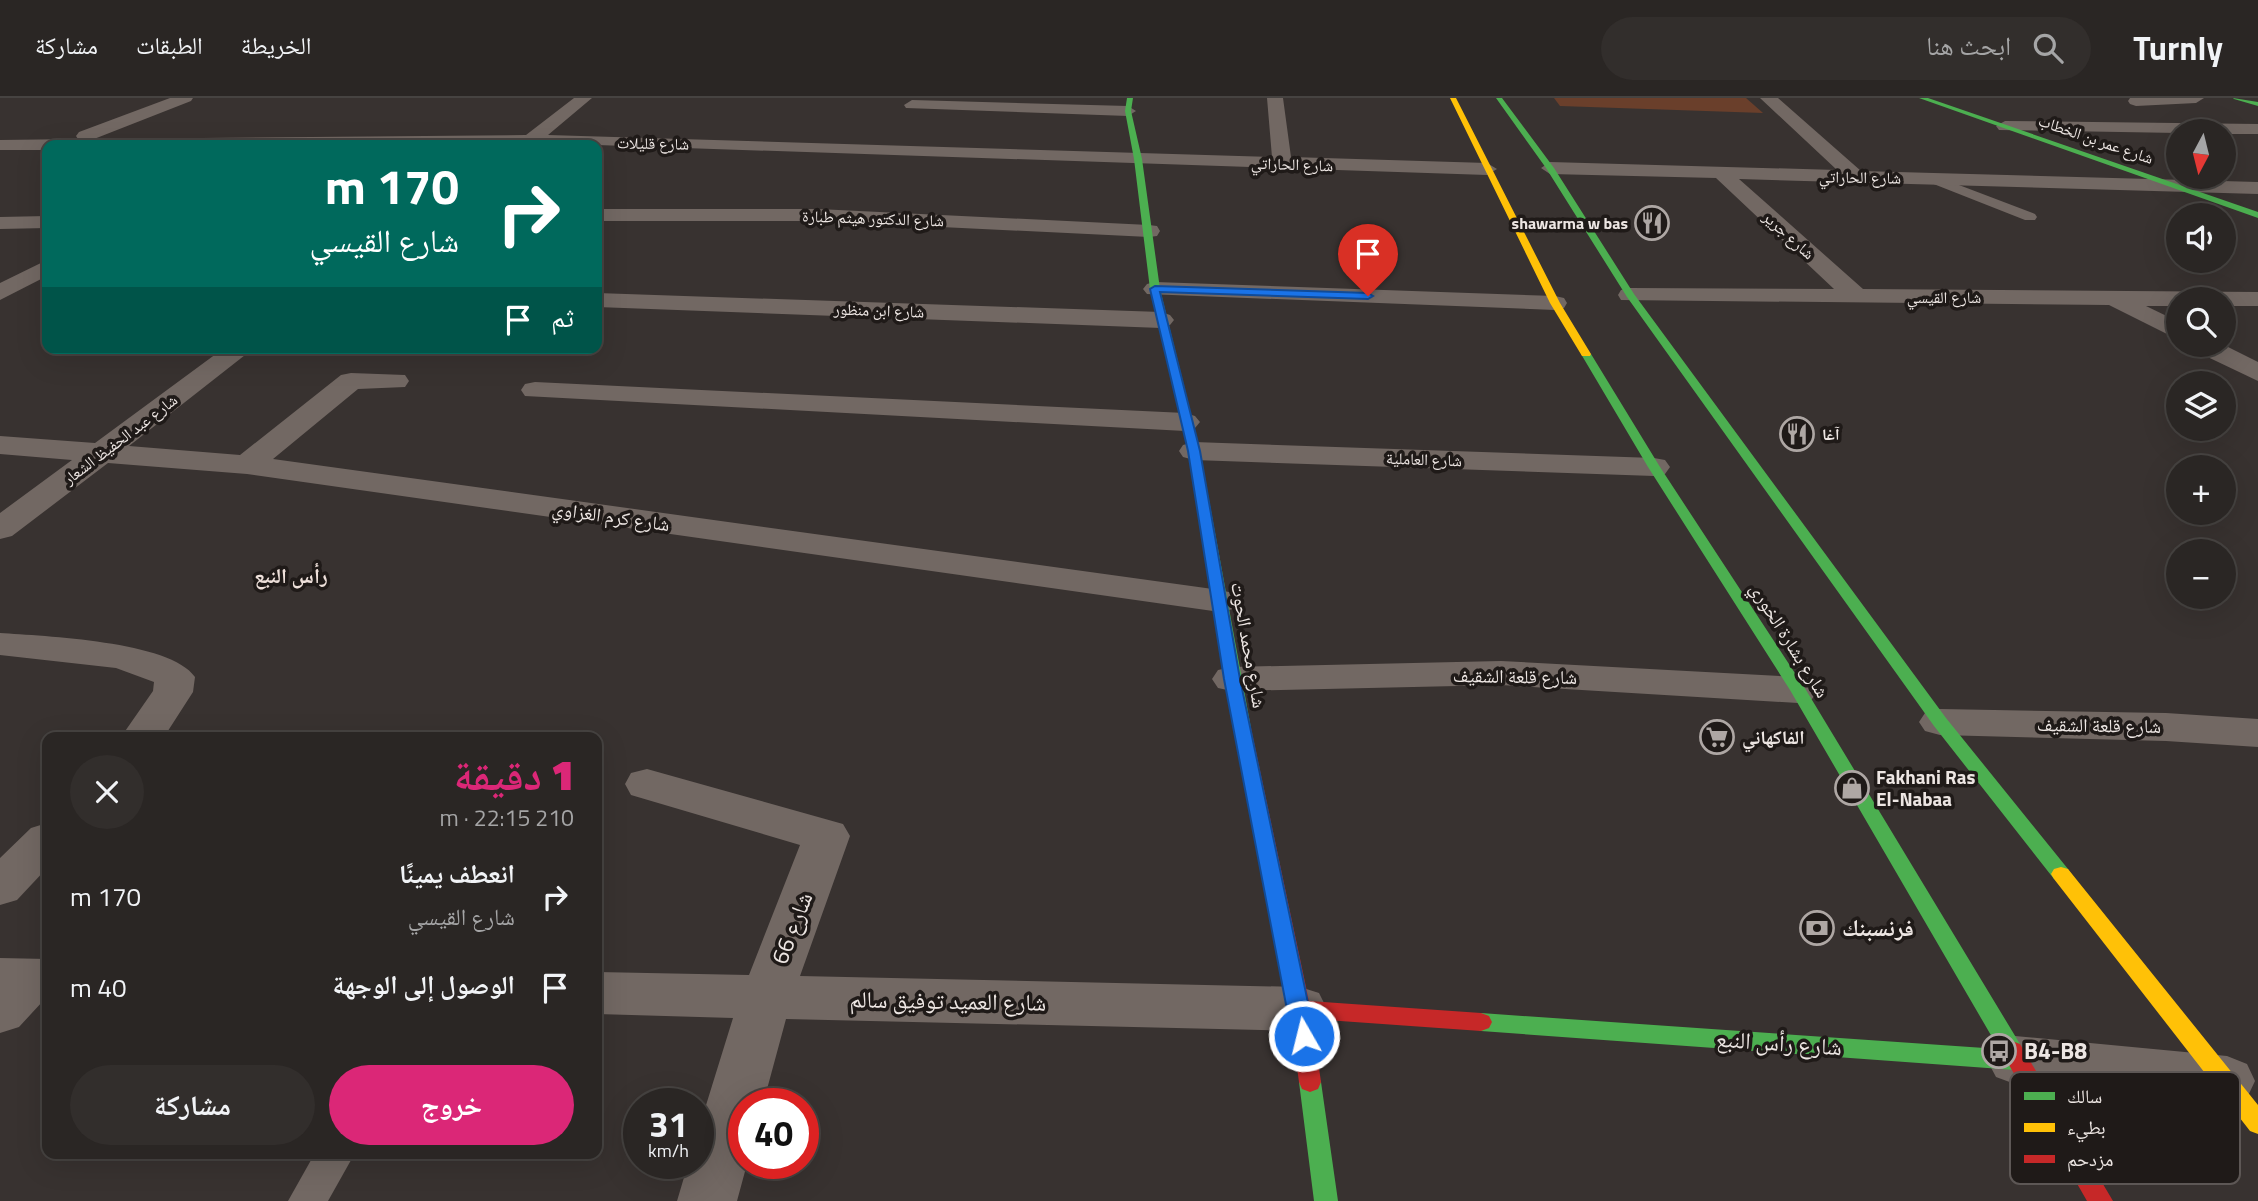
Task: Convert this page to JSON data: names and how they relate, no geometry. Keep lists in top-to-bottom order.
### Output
{
  "streets": {
    "main road": [
      "شارع عمر بن الخطاب",
      "شارع بشارة الخوري",
      "شارع محمد الحوت",
      "شارع رأس النبع"
    ],
    "street": [
      "شارع قليلات",
      "شارع الحاراتي",
      "شارع الدكتور هيثم طبارة",
      "شارع جرير",
      "شارع القيسي",
      "شارع ابن منظور",
      "شارع عبد الحفيظ الشعار",
      "شارع العاملية",
      "شارع كرم الغزاوي",
      "شارع قلعة الشقيف",
      "شارع 66",
      "شارع العميد توفيق سالم"
    ]
  },
  "crossings": [
    ["شارع قليلات", "شارع الحاراتي"],
    ["شارع قليلات", "شارع محمد الحوت"],
    ["شارع الحاراتي", "شارع جرير"],
    ["شارع الحاراتي", "شارع بشارة الخوري"],
    ["شارع الحاراتي", "شارع محمد الحوت"],
    ["شارع الدكتور هيثم طبارة", "شارع محمد الحوت"],
    ["شارع جرير", "شارع القيسي"],
    ["شارع ابن منظور", "شارع محمد الحوت"],
    ["شارع عبد الحفيظ الشعار", "شارع كرم الغزاوي"],
    ["شارع العاملية", "شارع بشارة الخوري"],
    ["شارع العاملية", "شارع محمد الحوت"],
    ["شارع كرم الغزاوي", "شارع محمد الحوت"],
    ["شارع بشارة الخوري", "شارع قلعة الشقيف"],
    ["شارع بشارة الخوري", "شارع رأس النبع"],
    ["شارع محمد الحوت", "شارع قلعة الشقيف"],
    ["شارع محمد الحوت", "شارع العميد توفيق سالم"],
    ["شارع محمد الحوت", "شارع رأس النبع"],
    ["شارع 66", "شارع العميد توفيق سالم"],
    ["شارع العميد توفيق سالم", "شارع رأس النبع"]
  ],
  "districts": ["رأس النبع"],
  "places": {
    "restaurant": ["shawarma w bas", "آغا"],
    "supermarket": ["الفاكهاني"],
    "shop": ["Fakhani Ras El-Nabaa"],
    "bank": ["فرنسبنك"],
    "bus stop": ["B4-B8"]
  },
  "legend": ["سالك", "بطيء", "مزدحم"],
  "north": "bottom",
  "page": {
    "header": "Turnly",
    "search": "ابحث هنا",
    "nav": ["الخريطة", "الطبقات", "مشاركة"],
    "map_buttons": ["+", "−"],
    "turn": ["170 m", "شارع القيسي"],
    "then": "ثم",
    "heading": ["1 دقيقة", "210 m · 22:15"],
    "list": [
      {
        "name": "انعطف يمينًا",
        "note": "شارع القيسي",
        "value": "170 m"
      },
      {
        "name": "الوصول إلى الوجهة",
        "value": "40 m"
      }
    ],
    "buttons": ["خروج", "مشاركة"],
    "speed": "31 km/h",
    "limit": "40"
  }
}
